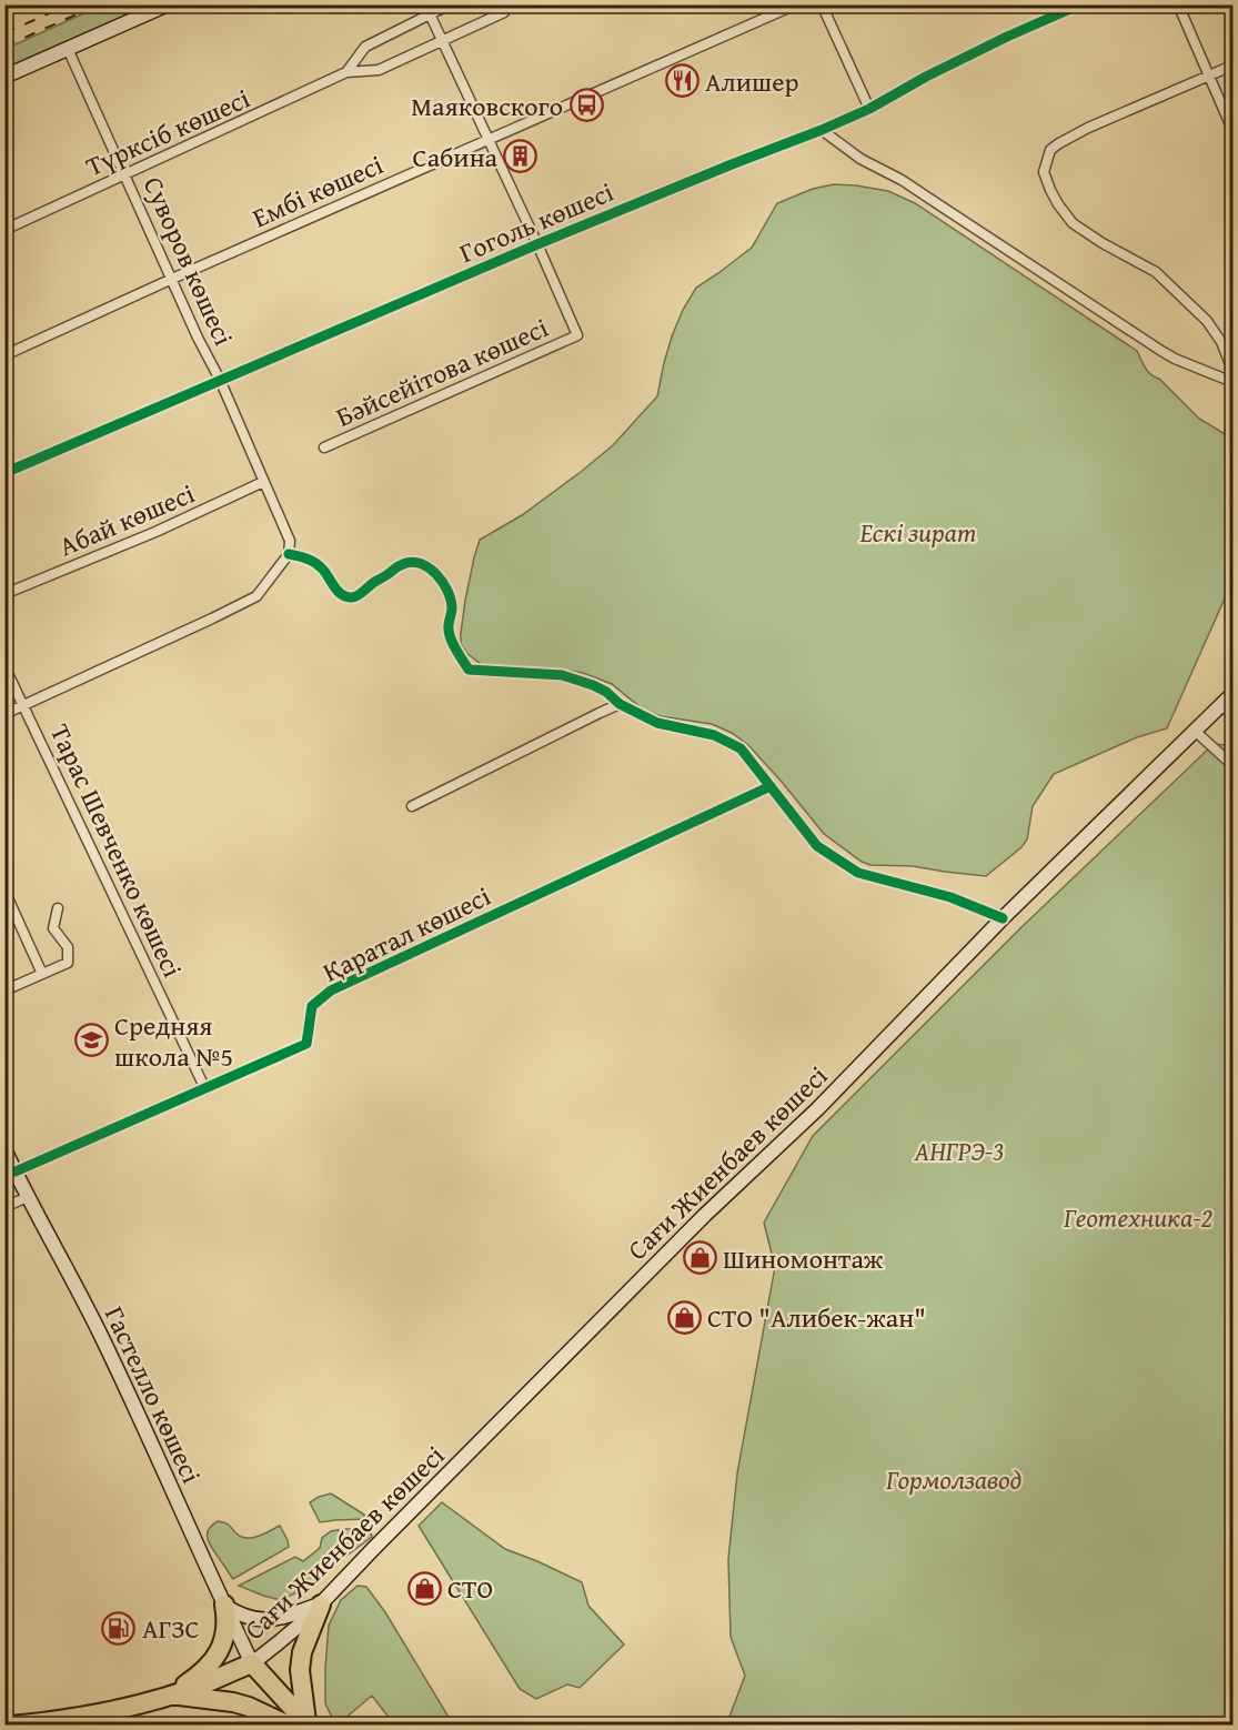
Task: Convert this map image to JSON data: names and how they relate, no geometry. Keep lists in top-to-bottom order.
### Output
{
  "streets": {
    "main road": ["Сағи Жиенбаев көшесі", "Гастелло көшесі"],
    "street": [
      "Түрксіб көшесі",
      "Ембі көшесі",
      "Гоголь көшесі",
      "Суворов көшесі",
      "Бәйсейітова көшесі",
      "Абай көшесі",
      "Тарас Шевченко көшесі",
      "Қаратал көшесі"
    ]
  },
  "crossings": [
    ["Түрксіб көшесі", "Суворов көшесі"],
    ["Ембі көшесі", "Суворов көшесі"],
    ["Гоголь көшесі", "Суворов көшесі"],
    ["Гоголь көшесі", "Бәйсейітова көшесі"],
    ["Суворов көшесі", "Абай көшесі"],
    ["Тарас Шевченко көшесі", "Қаратал көшесі"],
    ["Қаратал көшесі", "Гастелло көшесі"],
    ["Сағи Жиенбаев көшесі", "Гастелло көшесі"]
  ],
  "parks": [
    "Ескі зират",
    "АНГРЭ-3",
    "Геотехника-2",
    "Гормолзавод"
  ],
  "places": {
    "restaurant": ["Алишер"],
    "bus stop": ["Маяковского"],
    "building": ["Сабина"],
    "school or university": ["Средняя школа №5"],
    "shop": ["Шиномонтаж", "СТО \"Алибек-жан\"", "СТО"],
    "fuel station": ["АГЗС"]
  }
}
